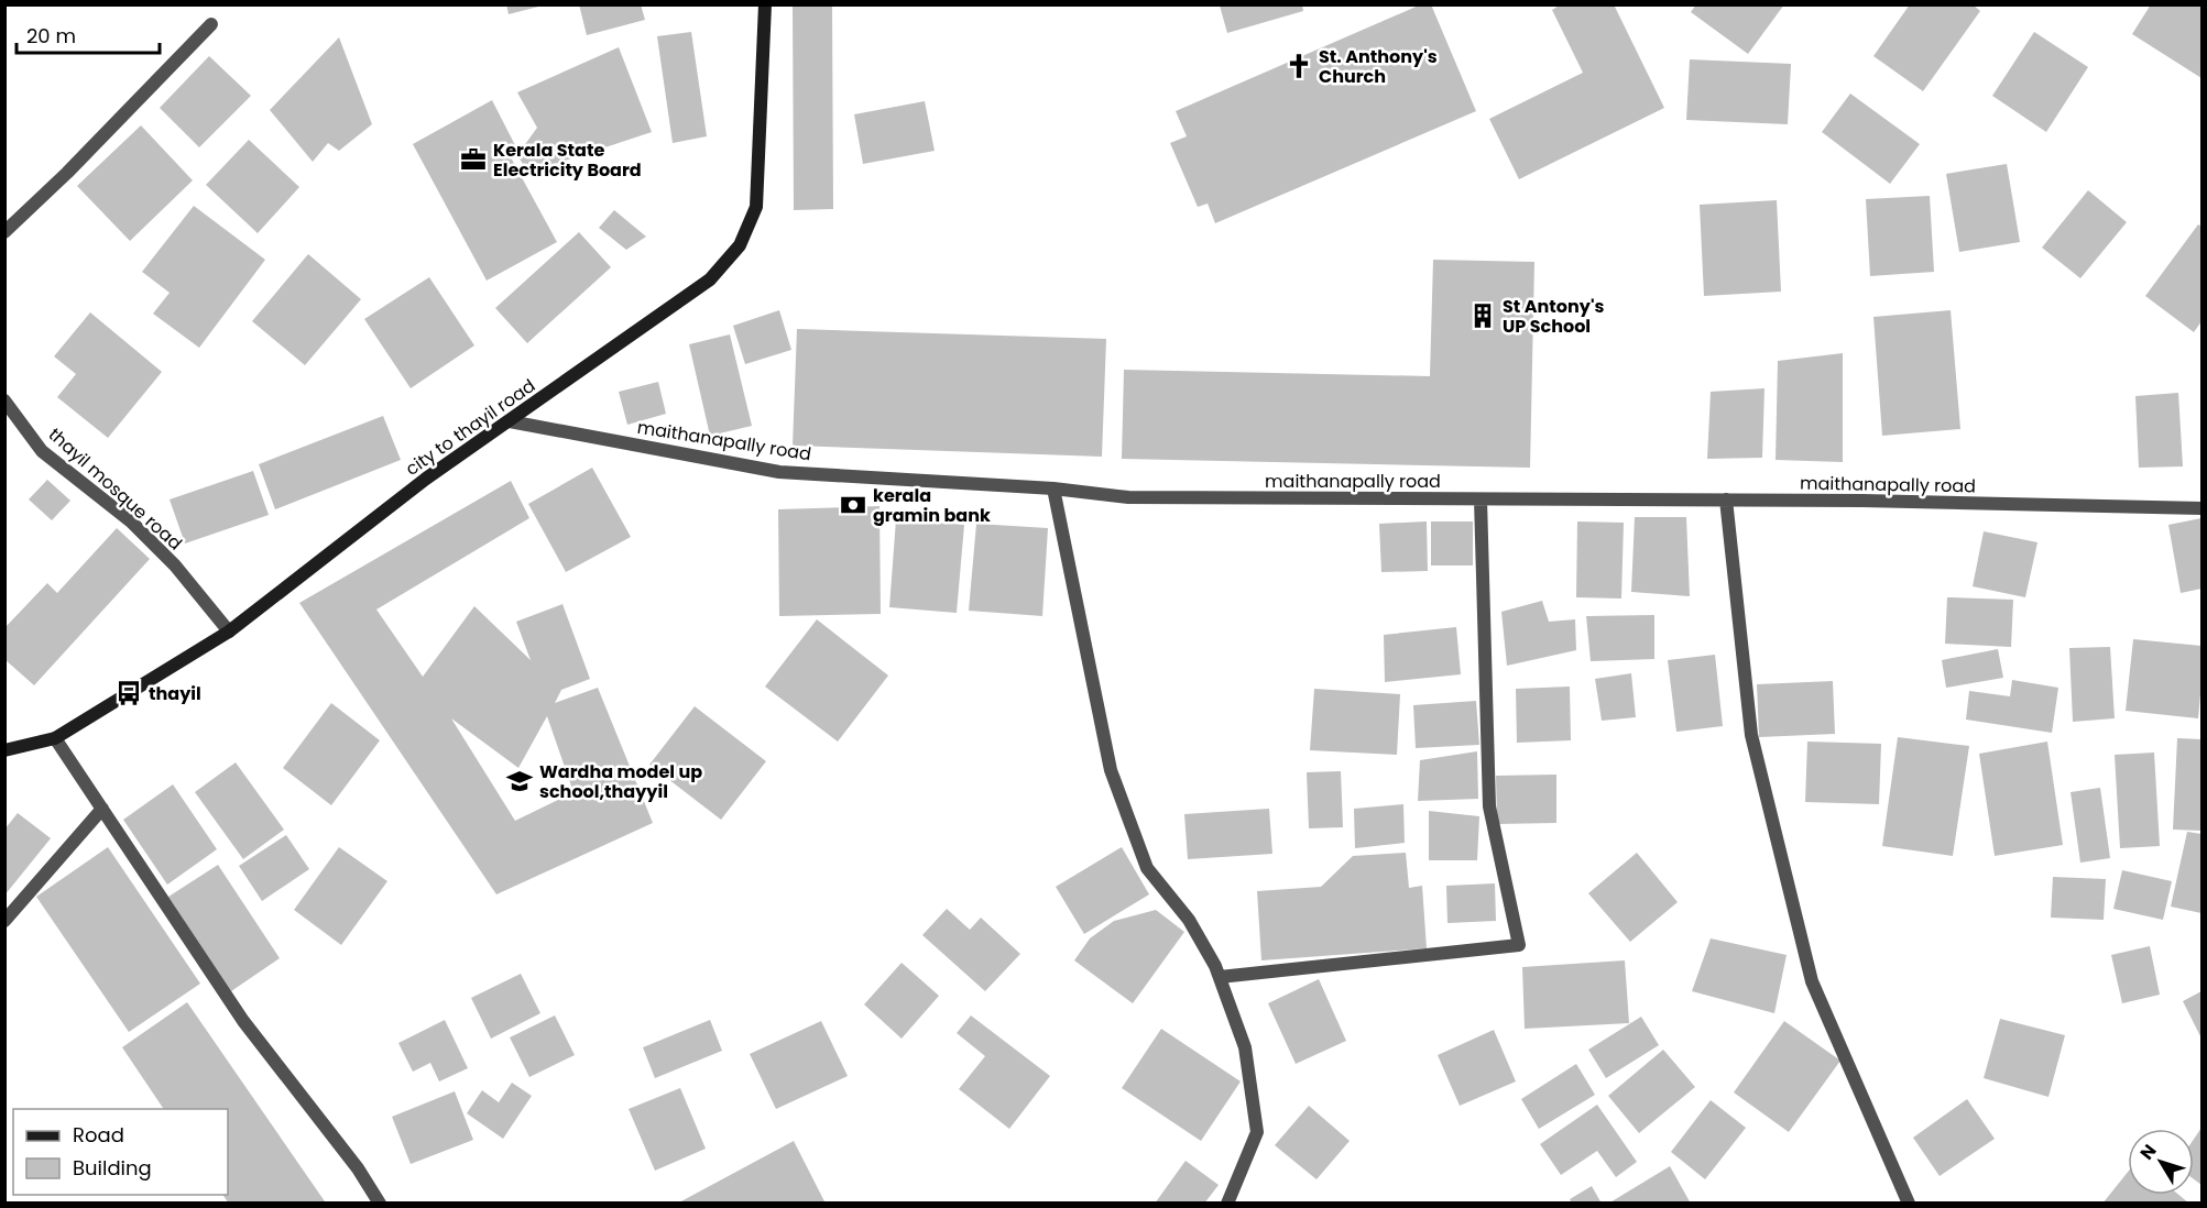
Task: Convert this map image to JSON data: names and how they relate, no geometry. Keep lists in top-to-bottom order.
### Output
{
  "streets": {
    "main road": ["city to thayil road"],
    "street": ["maithanapally road", "thayil mosque road"]
  },
  "crossings": [
    ["city to thayil road", "maithanapally road"],
    ["city to thayil road", "thayil mosque road"]
  ],
  "places": {
    "church": ["St. Anthony's Church"],
    "office": ["Kerala State Electricity Board"],
    "building": ["St Antony's UP School"],
    "bank": ["kerala gramin bank"],
    "bus stop": ["thayil"],
    "school or university": ["Wardha model up school,thayyil"]
  },
  "legend": ["Road", "Building"],
  "scale_bar": "20 m",
  "north": "top left"
}
